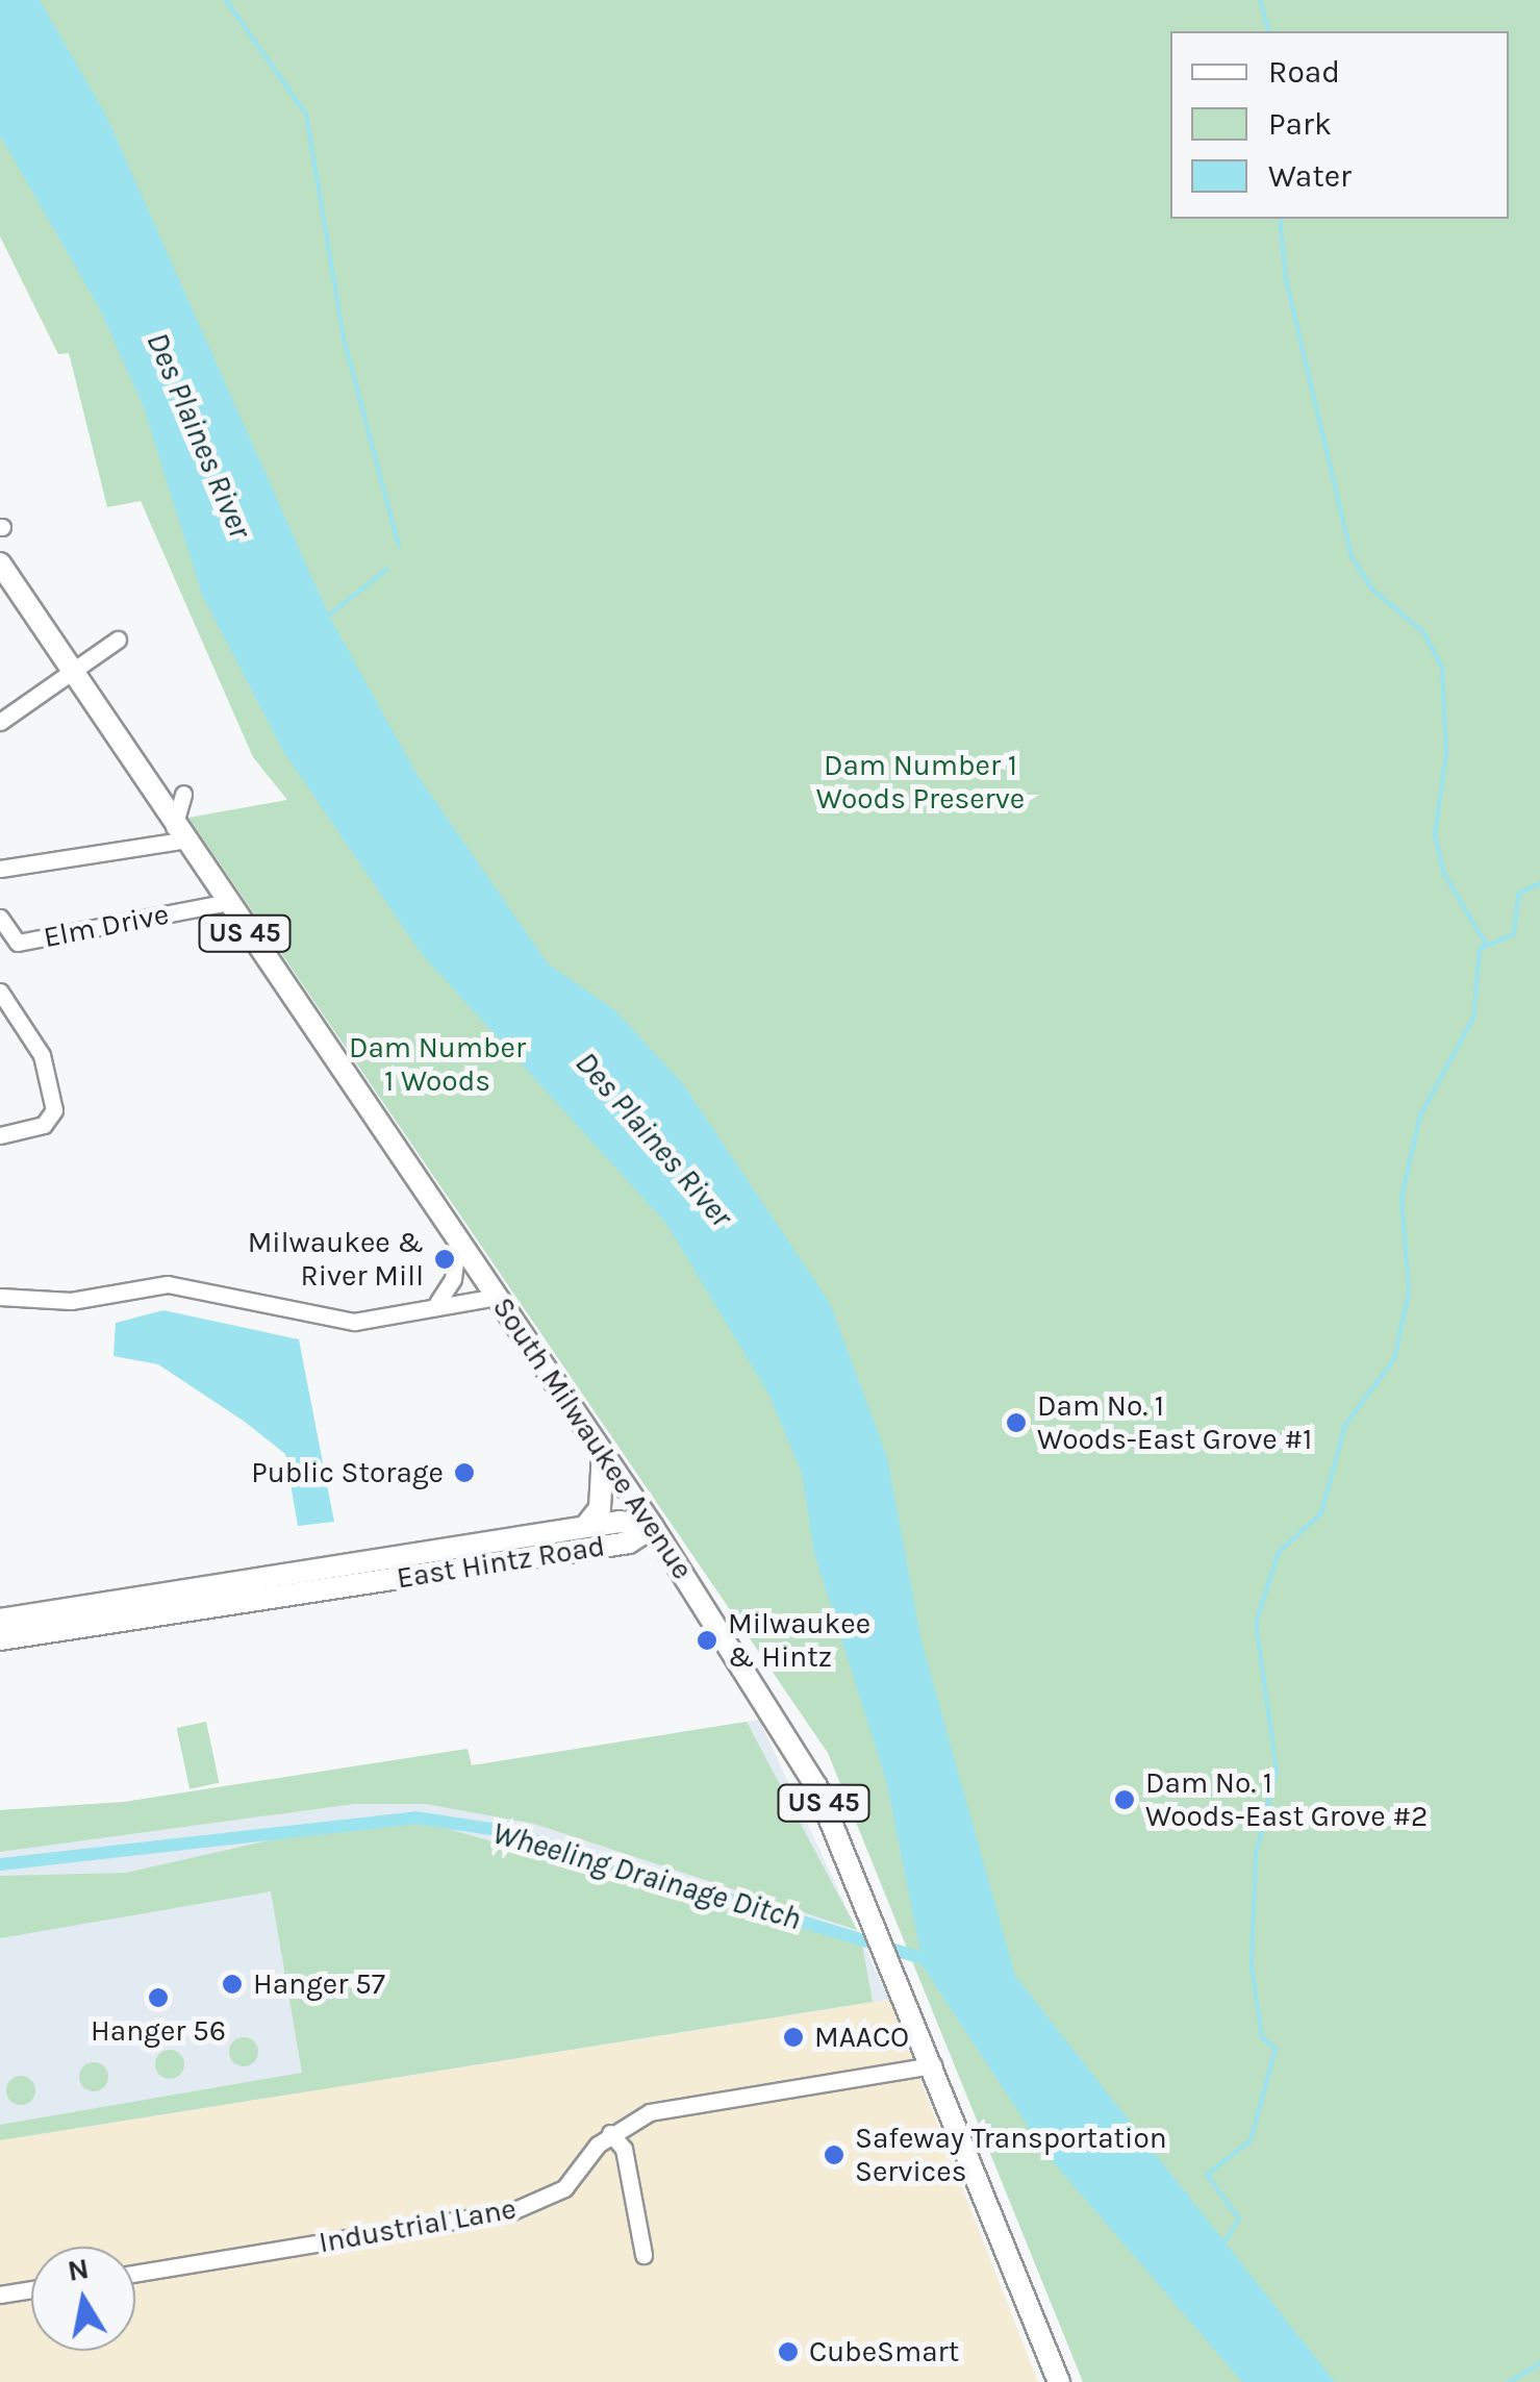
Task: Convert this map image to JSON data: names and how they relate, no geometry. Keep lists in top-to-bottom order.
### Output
{
  "streets": {
    "main road": ["US 45", "South Milwaukee Avenue", "East Hintz Road"],
    "street": ["Elm Drive", "Industrial Lane"]
  },
  "crossings": [
    ["Elm Drive", "South Milwaukee Avenue"],
    ["South Milwaukee Avenue", "East Hintz Road"],
    ["South Milwaukee Avenue", "Industrial Lane"]
  ],
  "water": ["Des Plaines River", "Wheeling Drainage Ditch"],
  "parks": ["Dam Number 1 Woods Preserve", "Dam Number 1 Woods"],
  "places": [
    "Milwaukee & River Mill",
    "Dam No. 1 Woods-East Grove #1",
    "Public Storage",
    "Milwaukee & Hintz",
    "Dam No. 1 Woods-East Grove #2",
    "Hanger 57",
    "Hanger 56",
    "MAACO",
    "Safeway Transportation Services",
    "CubeSmart"
  ],
  "legend": ["Road", "Park", "Water"],
  "north": "top"
}
